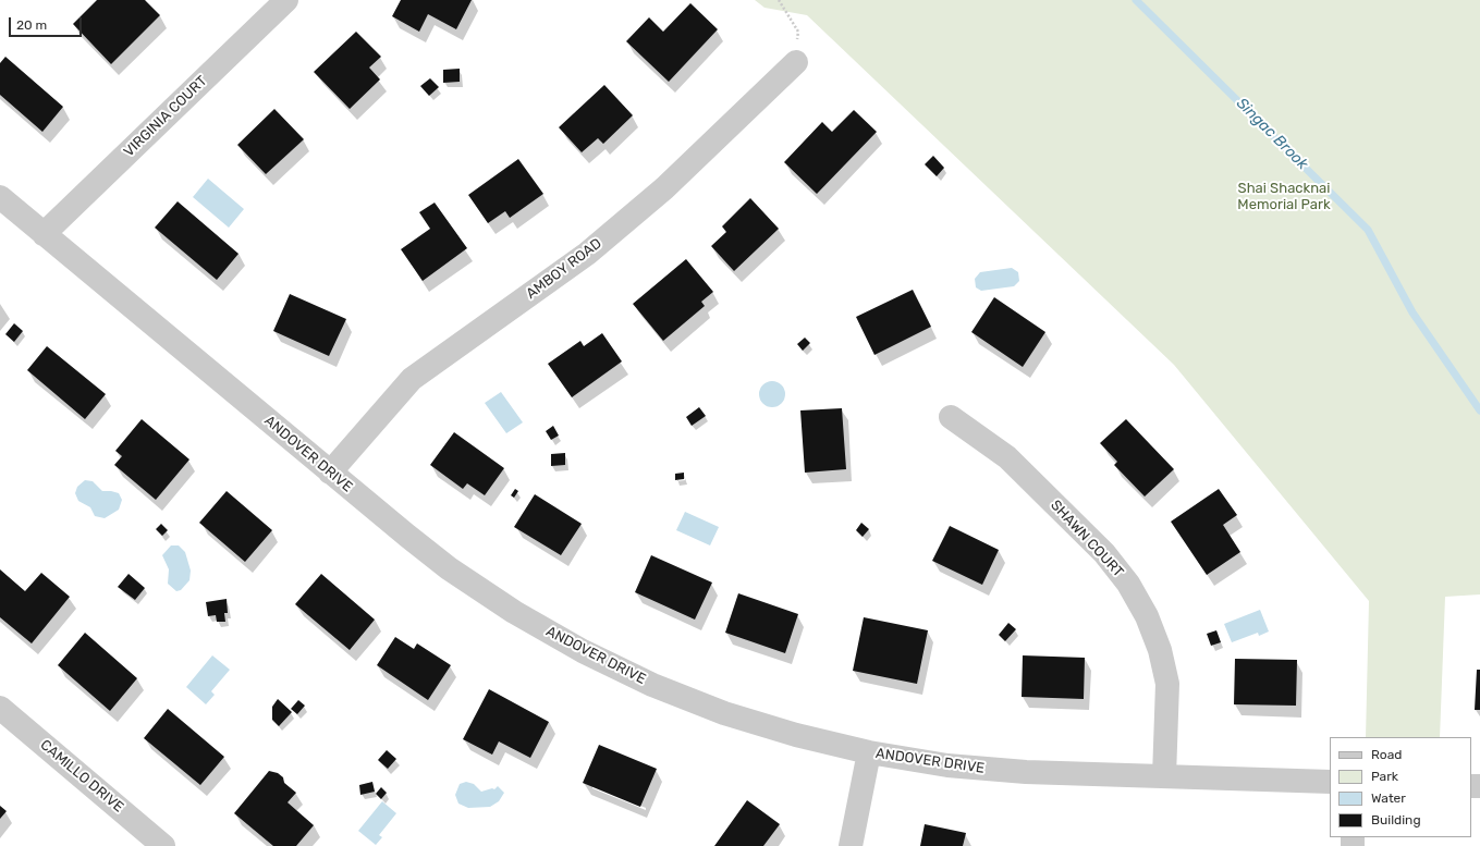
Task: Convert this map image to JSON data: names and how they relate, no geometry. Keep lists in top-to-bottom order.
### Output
{
  "streets": {
    "street": [
      "VIRGINIA COURT",
      "AMBOY ROAD",
      "ANDOVER DRIVE",
      "SHAWN COURT",
      "CAMILLO DRIVE"
    ]
  },
  "crossings": [
    ["VIRGINIA COURT", "ANDOVER DRIVE"],
    ["AMBOY ROAD", "ANDOVER DRIVE"],
    ["ANDOVER DRIVE", "SHAWN COURT"]
  ],
  "water": ["Singac Brook"],
  "parks": ["Shai Shacknai Memorial Park"],
  "legend": [
    "Road",
    "Park",
    "Water",
    "Building"
  ],
  "scale_bar": "20 m"
}
